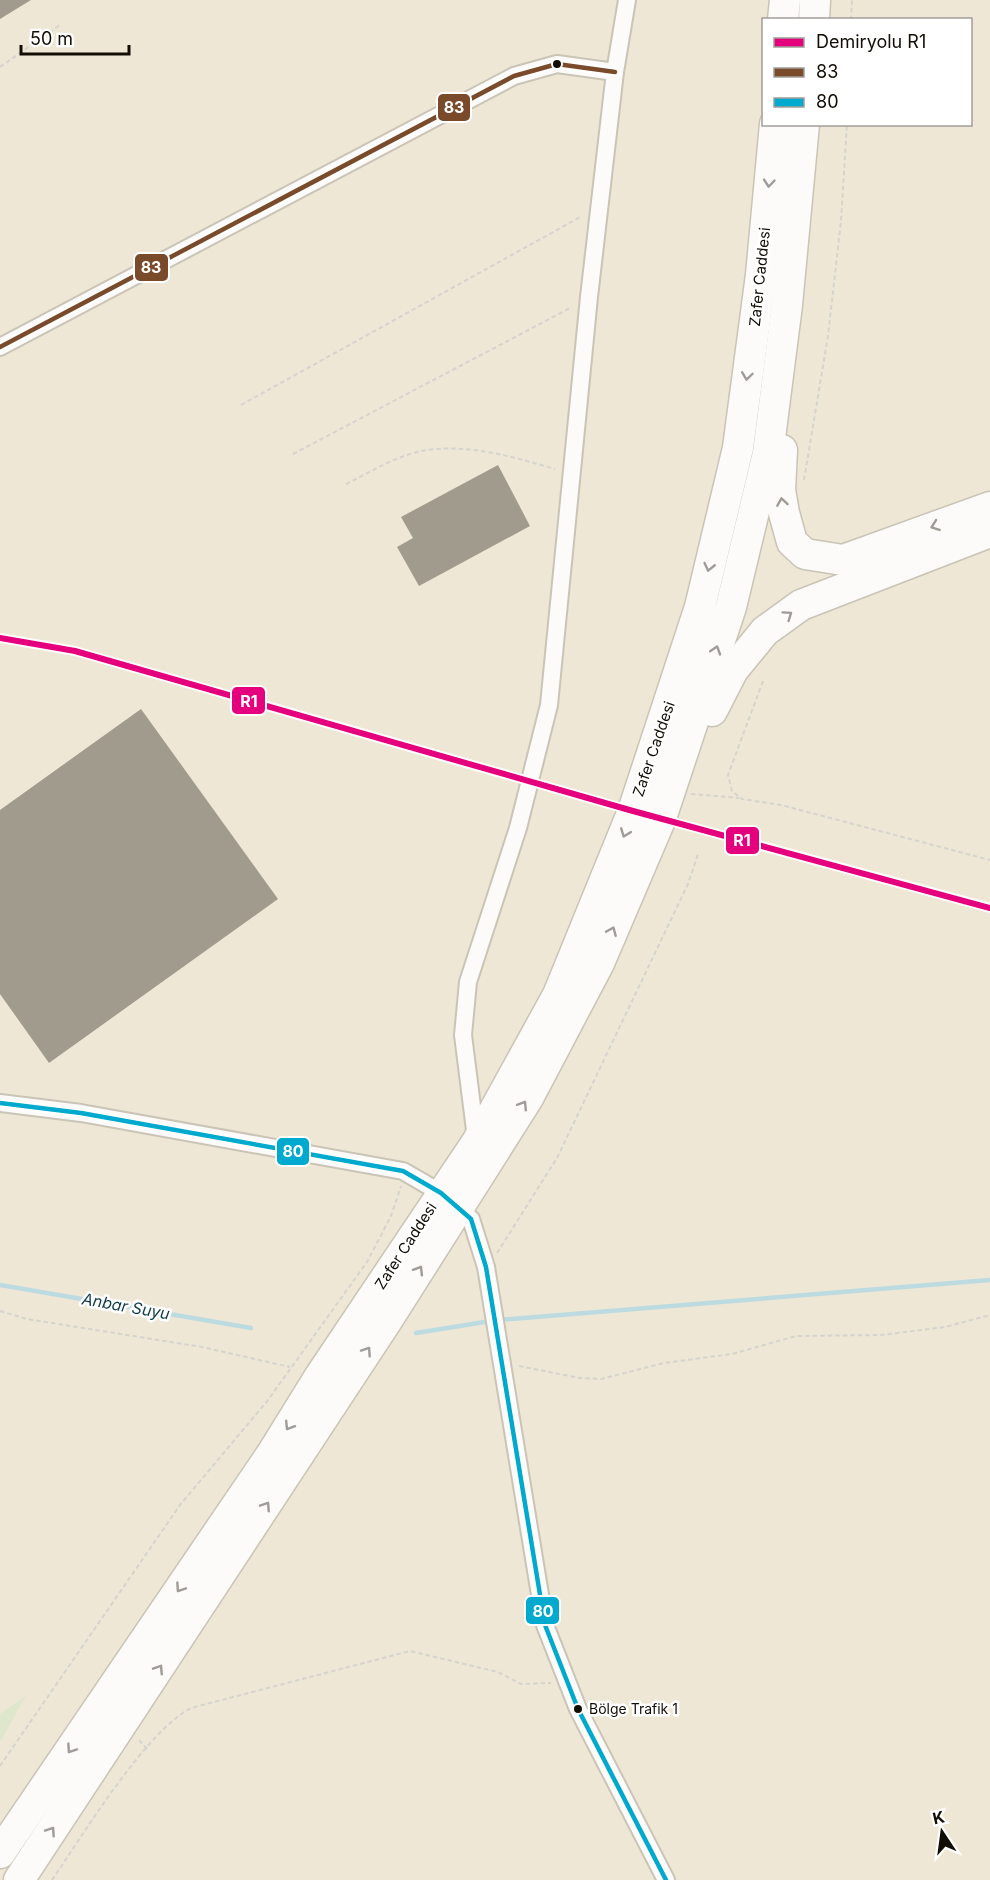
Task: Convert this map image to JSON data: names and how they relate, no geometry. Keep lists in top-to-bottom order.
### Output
{
  "streets": {
    "highway": ["Zafer Caddesi"]
  },
  "water": ["Anbar Suyu"],
  "places": ["Bölge Trafik 1"],
  "lines": ["transit line 83", "rail line R1", "transit line 80"],
  "legend": ["Demiryolu R1", "83", "80"],
  "scale_bar": "50 m",
  "north": "top"
}
